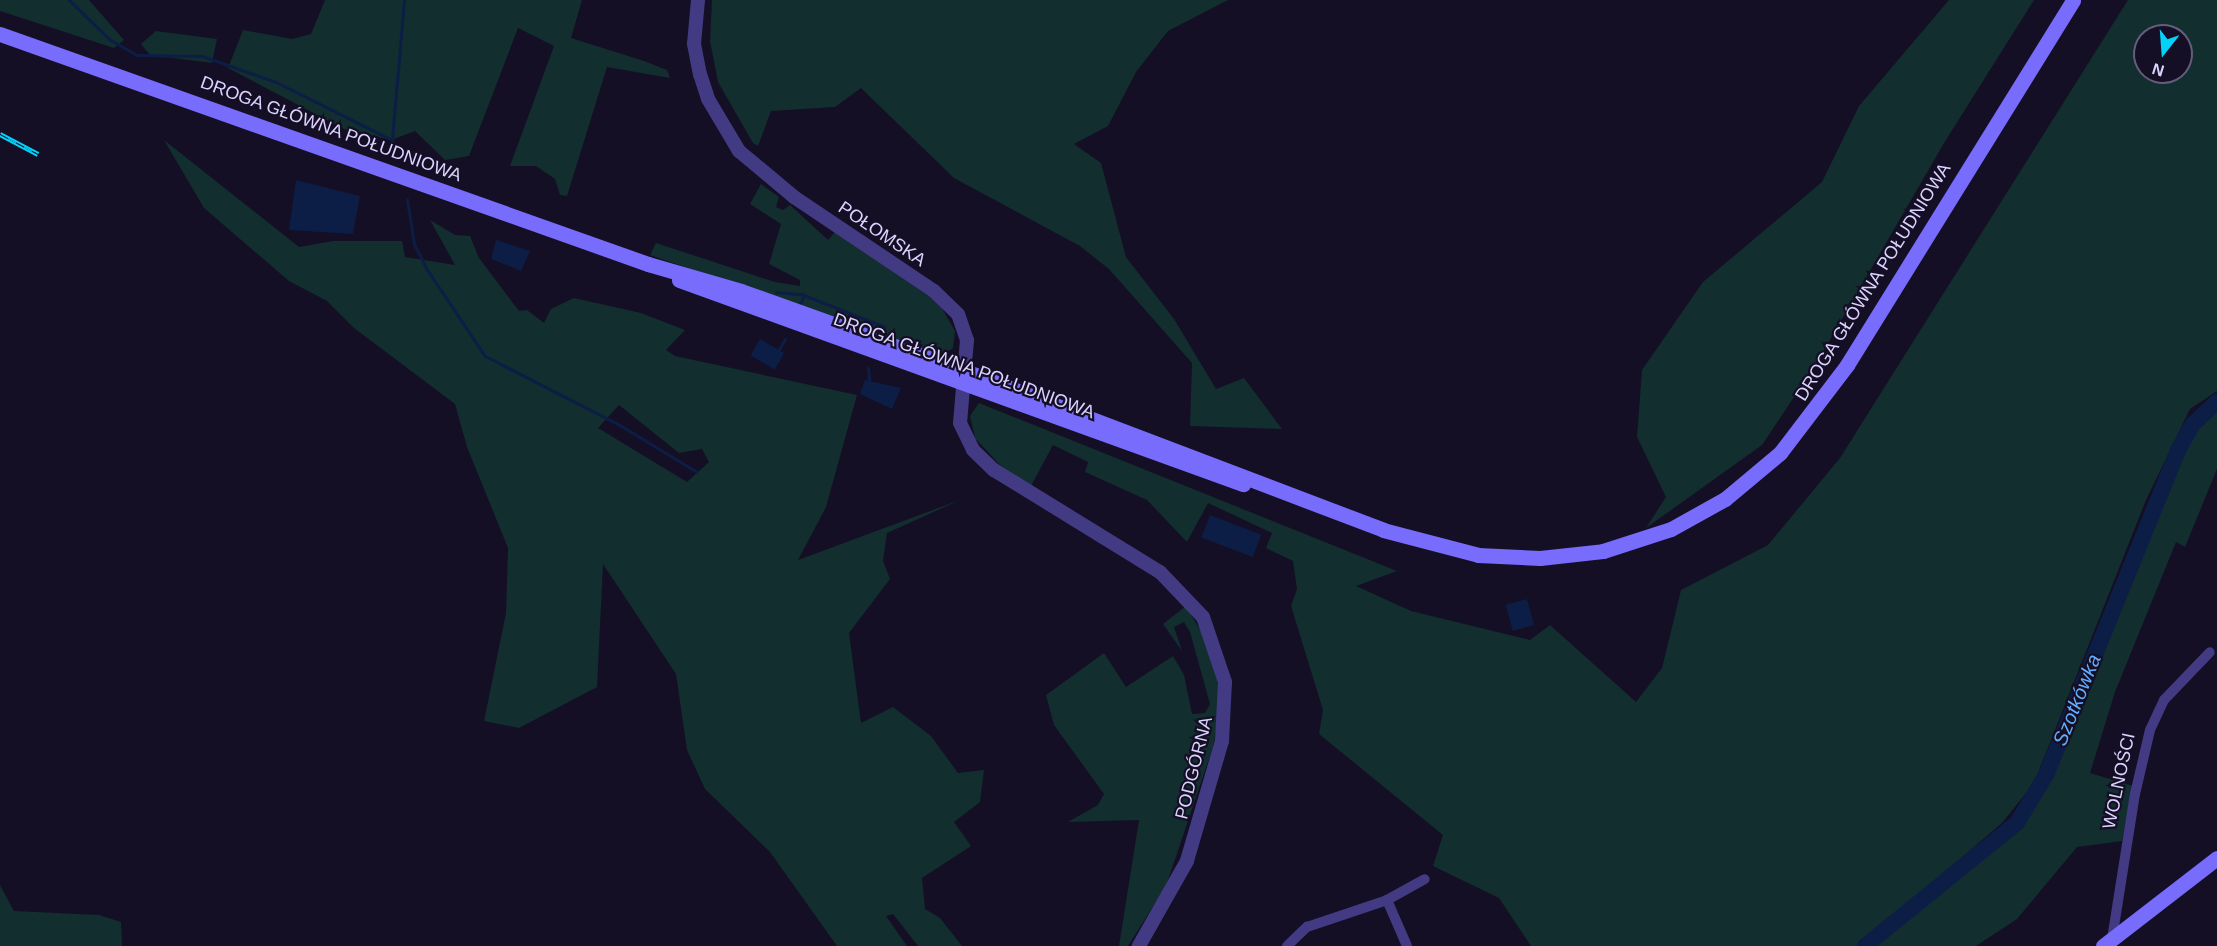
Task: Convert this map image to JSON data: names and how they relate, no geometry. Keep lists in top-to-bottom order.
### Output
{
  "streets": {
    "main road": ["DROGA GŁÓWNA POŁUDNIOWA", "WOLNOŚCI"],
    "street": ["POŁOMSKA", "PODGÓRNA"]
  },
  "crossings": [
    ["DROGA GŁÓWNA POŁUDNIOWA", "POŁOMSKA"],
    ["POŁOMSKA", "PODGÓRNA"]
  ],
  "water": ["Szotkówka"],
  "north": "bottom"
}
